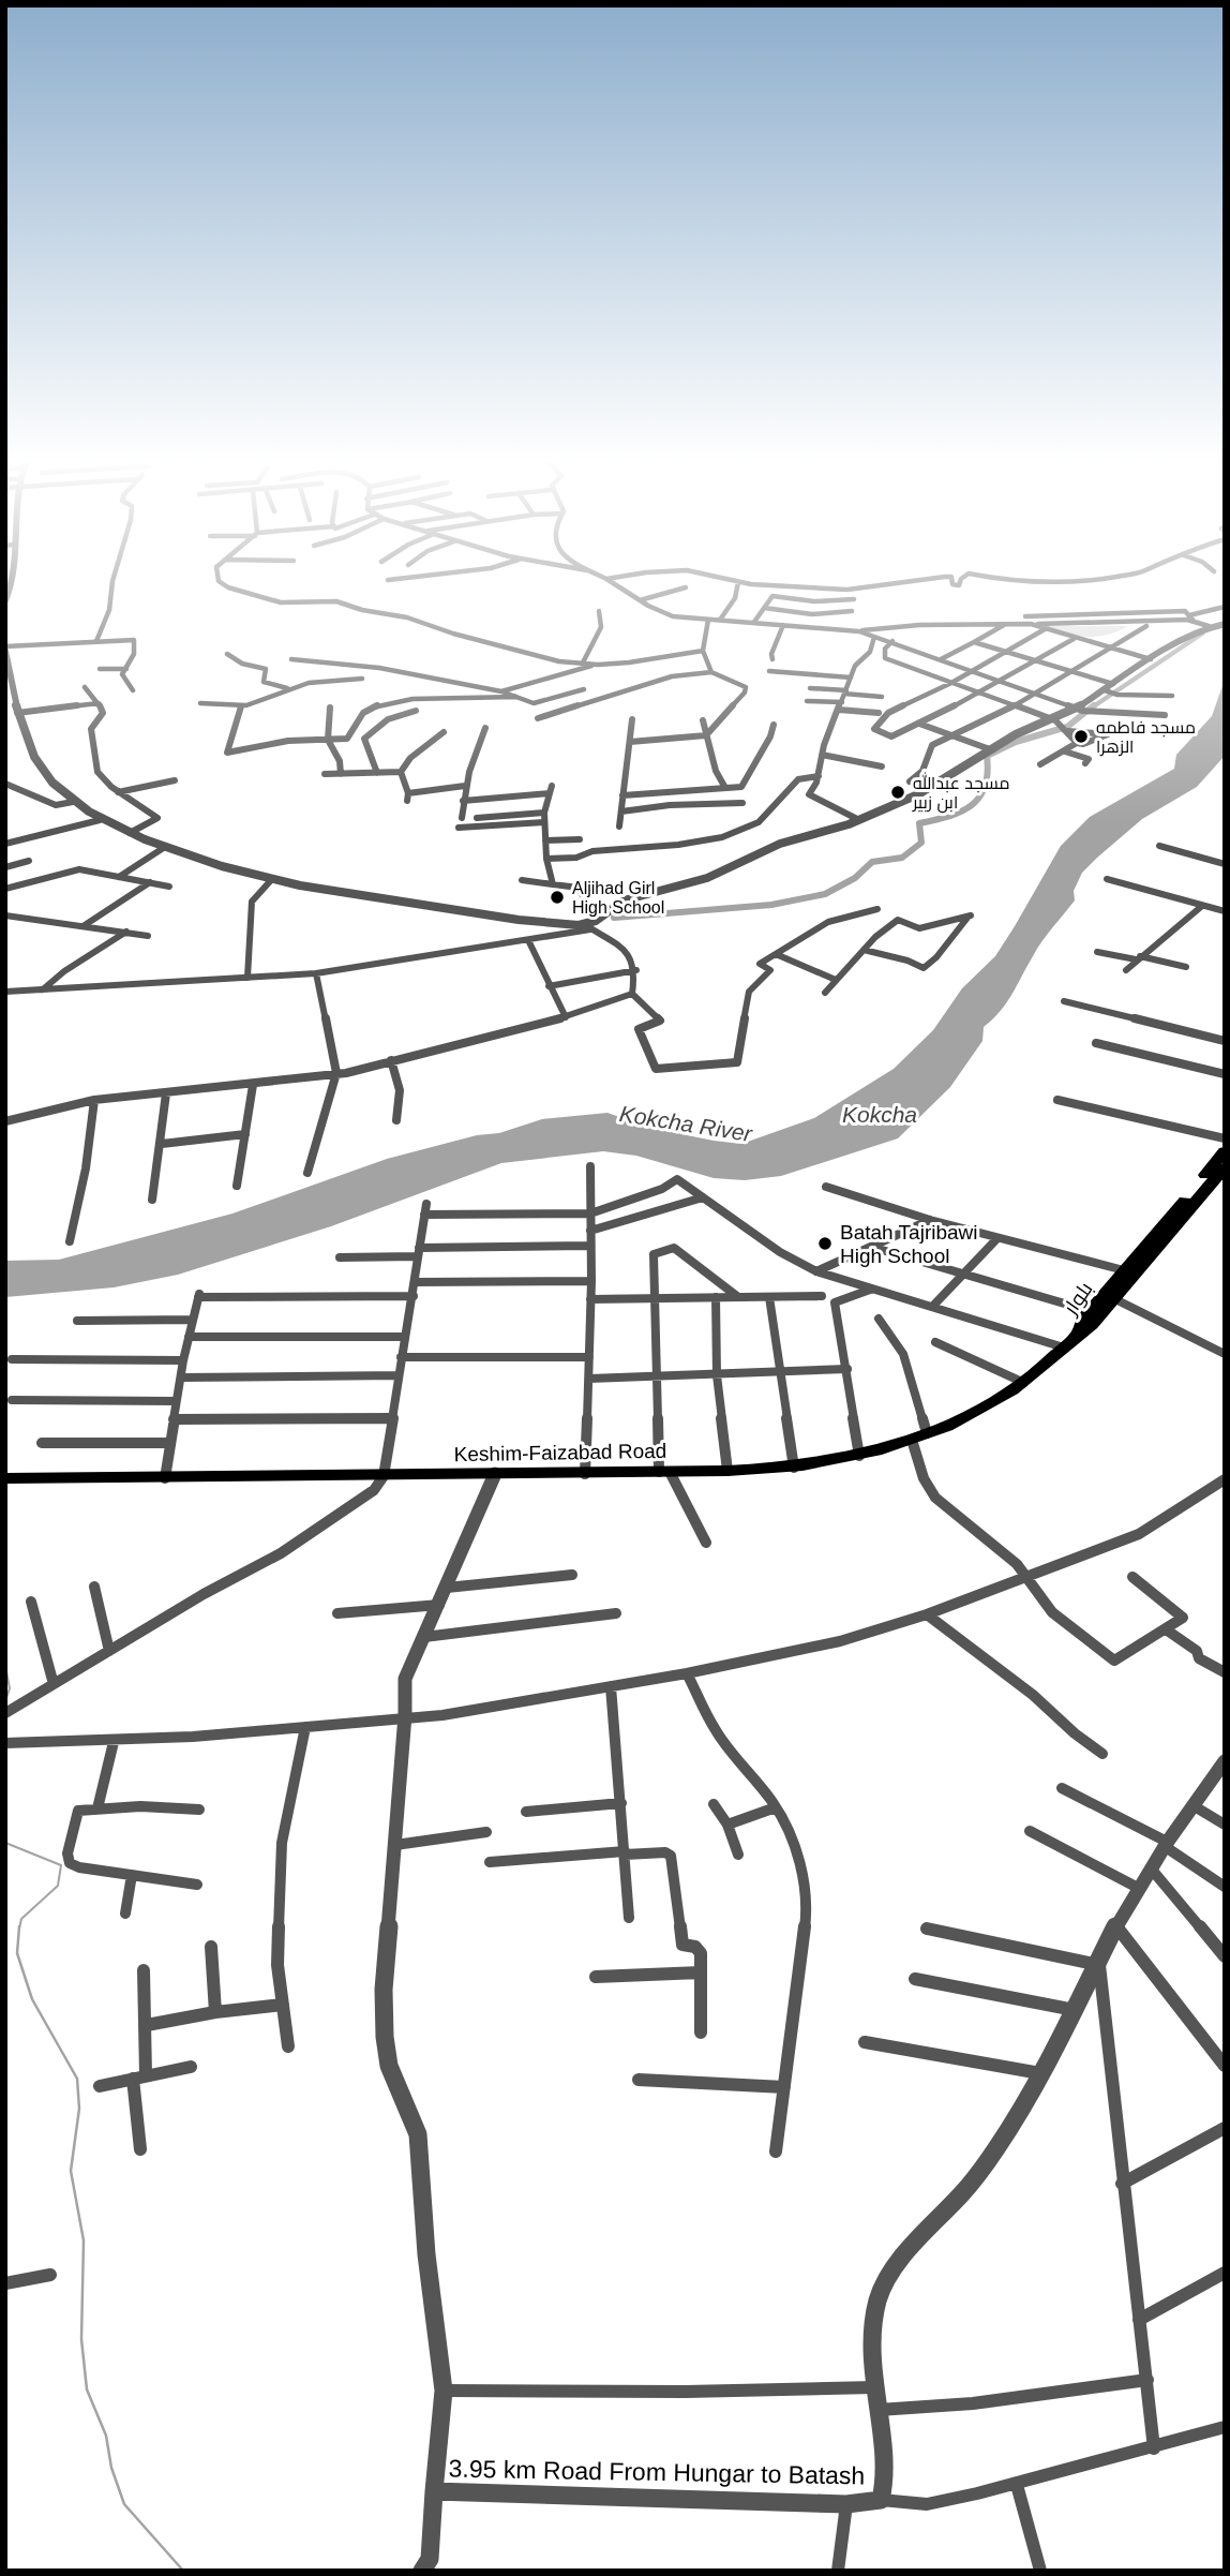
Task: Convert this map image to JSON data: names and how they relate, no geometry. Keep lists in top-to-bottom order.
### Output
{
  "streets": {
    "main road": ["بلوار", "Keshim-Faizabad Road"],
    "street": ["3.95 km Road From Hungar to Batash"]
  },
  "crossings": [
    ["بلوار", "Keshim-Faizabad Road"]
  ],
  "water": ["Kokcha", "Kokcha River"],
  "places": [
    "مسجد فاطمه الزهرا",
    "مسجد عبدالله ابن زبیر",
    "Aljihad Girl High School",
    "Batah Tajribawi High School"
  ]
}
